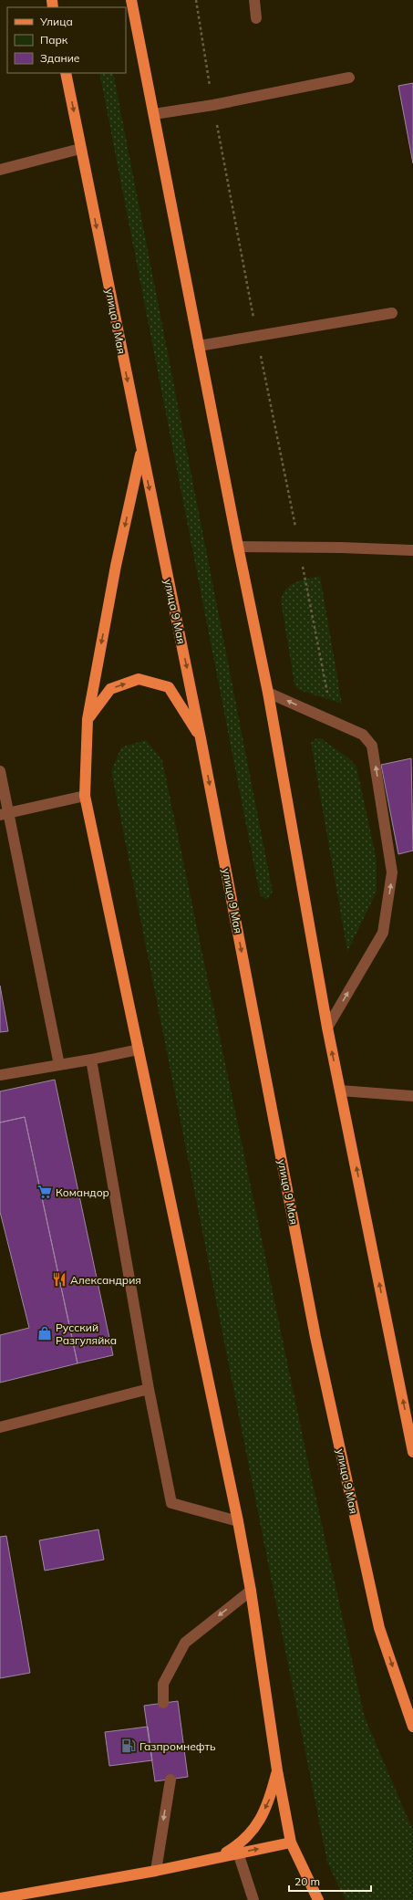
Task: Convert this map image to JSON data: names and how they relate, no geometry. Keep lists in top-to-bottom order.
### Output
{
  "streets": {
    "main road": ["улица 9 Мая"]
  },
  "places": {
    "supermarket": ["Командор"],
    "restaurant": ["Александрия"],
    "shop": ["Русский Разгуляйка"],
    "fuel station": ["Газпромнефть"]
  },
  "legend": ["Улица", "Парк", "Здание"],
  "scale_bar": "20 m"
}
